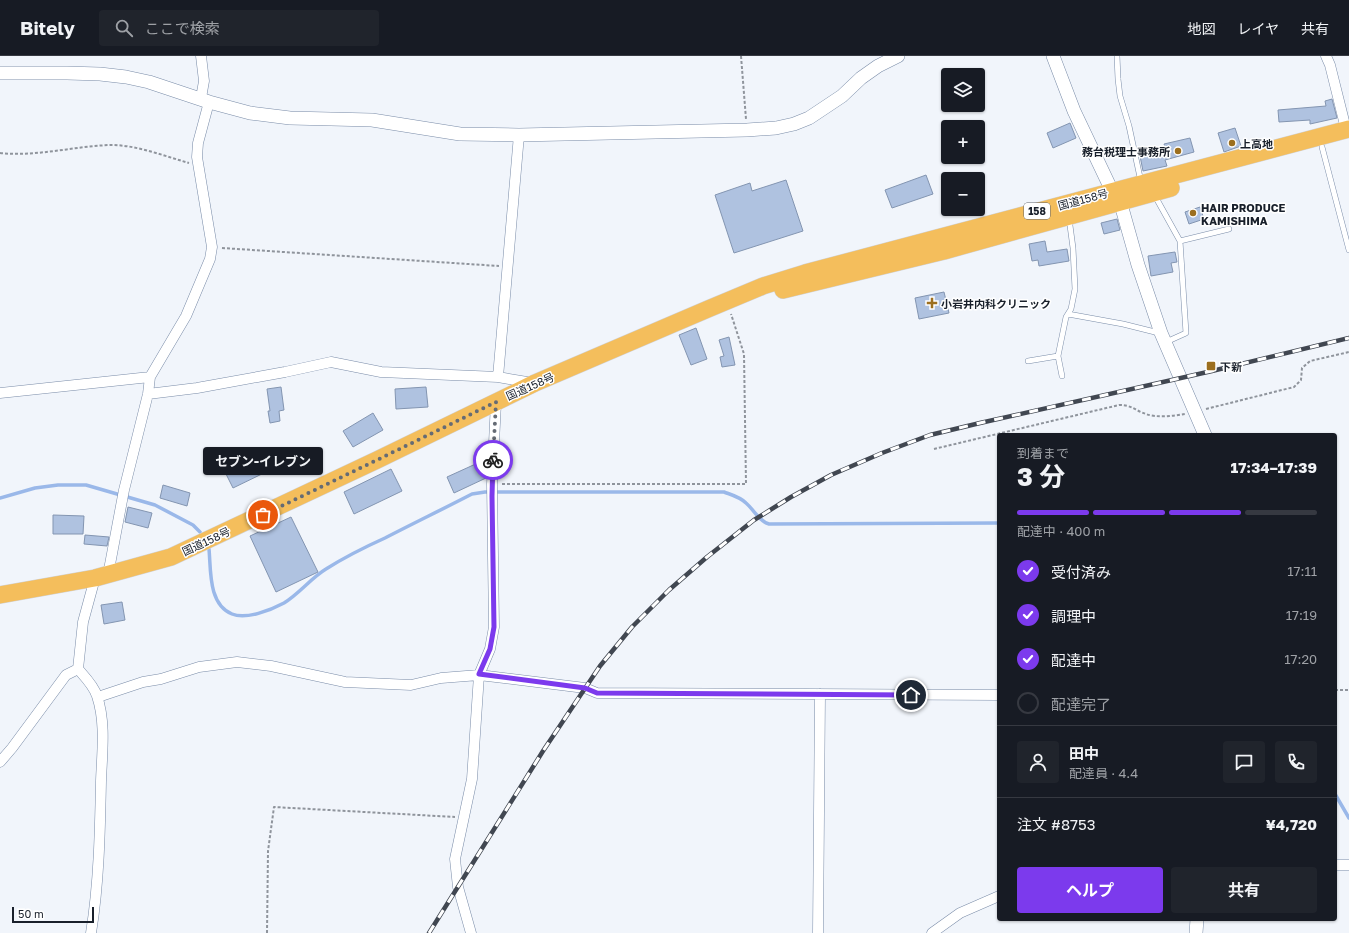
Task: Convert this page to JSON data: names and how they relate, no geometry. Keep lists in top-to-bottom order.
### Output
{
  "streets": {
    "highway": ["国道158号", "158"]
  },
  "places": {
    "other": [
      "上高地",
      "務台税理士事務所",
      "HAIR PRODUCE KAMISHIMA",
      "セブン-イレブン"
    ],
    "health": ["小岩井内科クリニック"],
    "transit": ["下新"]
  },
  "scale_bar": "50 m",
  "page": {
    "header": "Bitely",
    "search": "ここで検索",
    "nav": ["地図", "レイヤ", "共有"],
    "map_buttons": ["+", "−"],
    "heading": ["3 分", "到着まで", "17:34–17:39"],
    "panel": [
      "田中",
      "配達員 · 4.4",
      "注文 #8753",
      "¥4,720"
    ],
    "bubble": "セブン-イレブン",
    "bar": "配達中 · 400 m",
    "list": [
      ["受付済み", "17:11"],
      ["調理中", "17:19"],
      ["配達中", "17:20"],
      "配達完了"
    ],
    "buttons": ["ヘルプ", "共有"],
    "scale": "50 m"
  }
}
